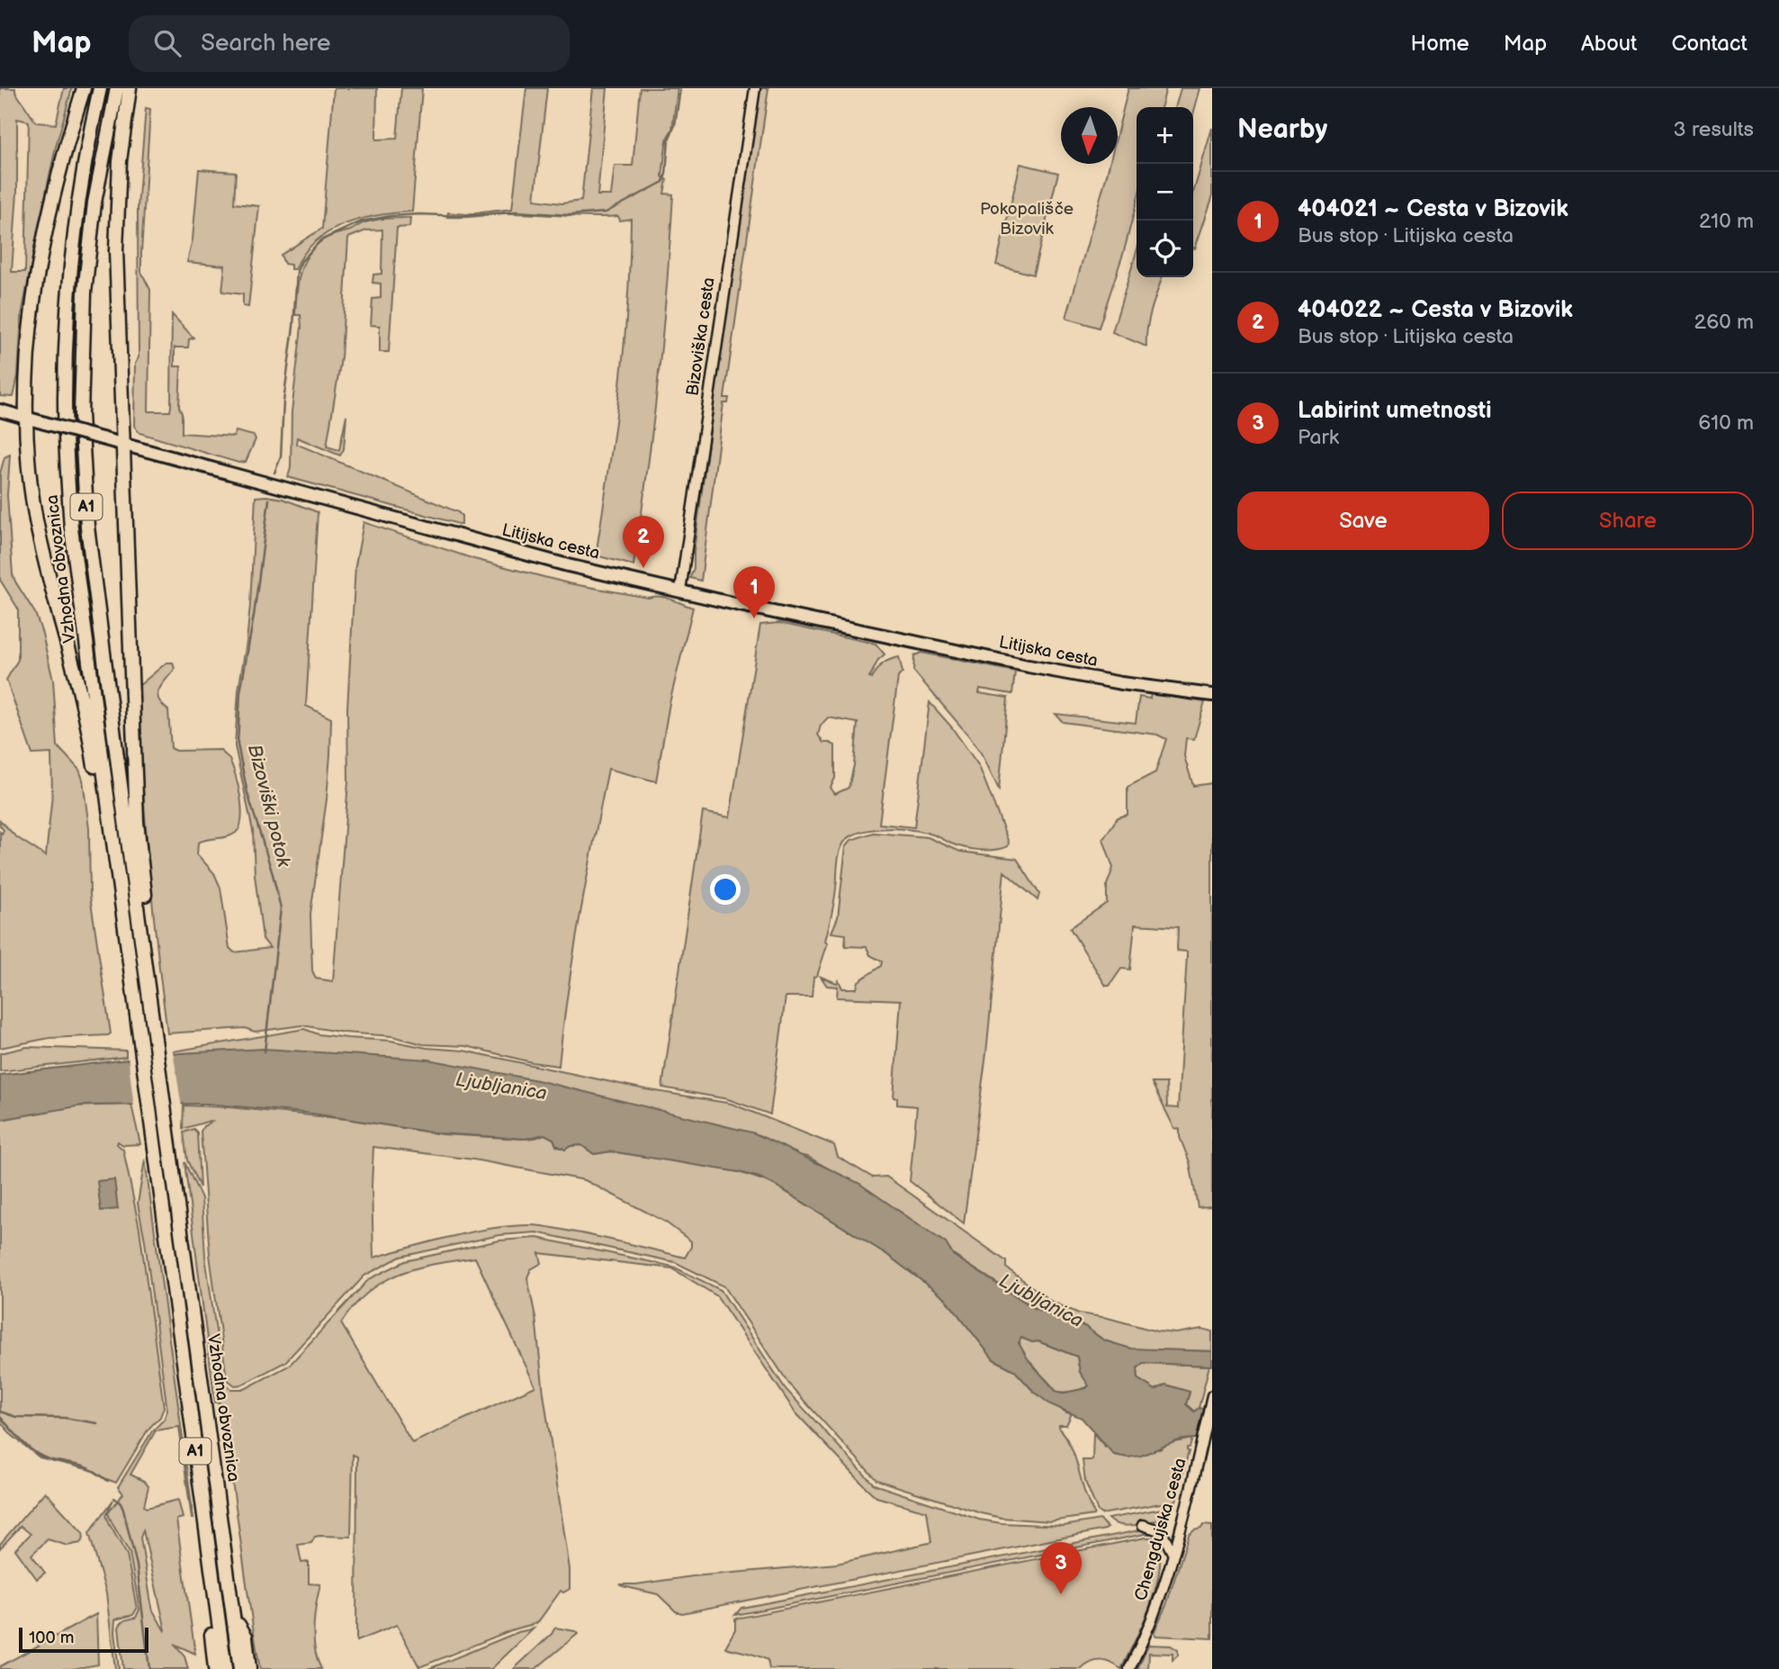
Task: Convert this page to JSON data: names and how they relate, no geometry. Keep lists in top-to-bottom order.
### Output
{
  "streets": {
    "highway": ["A1", "Vzhodna obvoznica"],
    "main road": ["Litijska cesta"],
    "street": ["Bizoviška cesta", "Chengdujska cesta"]
  },
  "crossings": [
    ["Bizoviška cesta", "Litijska cesta"]
  ],
  "water": ["Bizoviški potok", "Ljubljanica"],
  "parks": ["Pokopališče Bizovik"],
  "scale_bar": "100 m",
  "north": "bottom",
  "page": {
    "header": "Map",
    "search": "Search here",
    "nav": [
      "Home",
      "Map",
      "About",
      "Contact"
    ],
    "heading": ["Nearby", "3 results"],
    "map_buttons": ["+", "−"],
    "list": [
      {
        "mark": "1",
        "name": "404021 ~ Cesta v Bizovik",
        "note": "Bus stop · Litijska cesta",
        "value": "210 m"
      },
      {
        "mark": "2",
        "name": "404022 ~ Cesta v Bizovik",
        "note": "Bus stop · Litijska cesta",
        "value": "260 m"
      },
      {
        "mark": "3",
        "name": "Labirint umetnosti",
        "note": "Park",
        "value": "610 m"
      }
    ],
    "buttons": ["Save", "Share"],
    "pins": ["2", "1", "3"],
    "scale": "100 m"
  }
}
